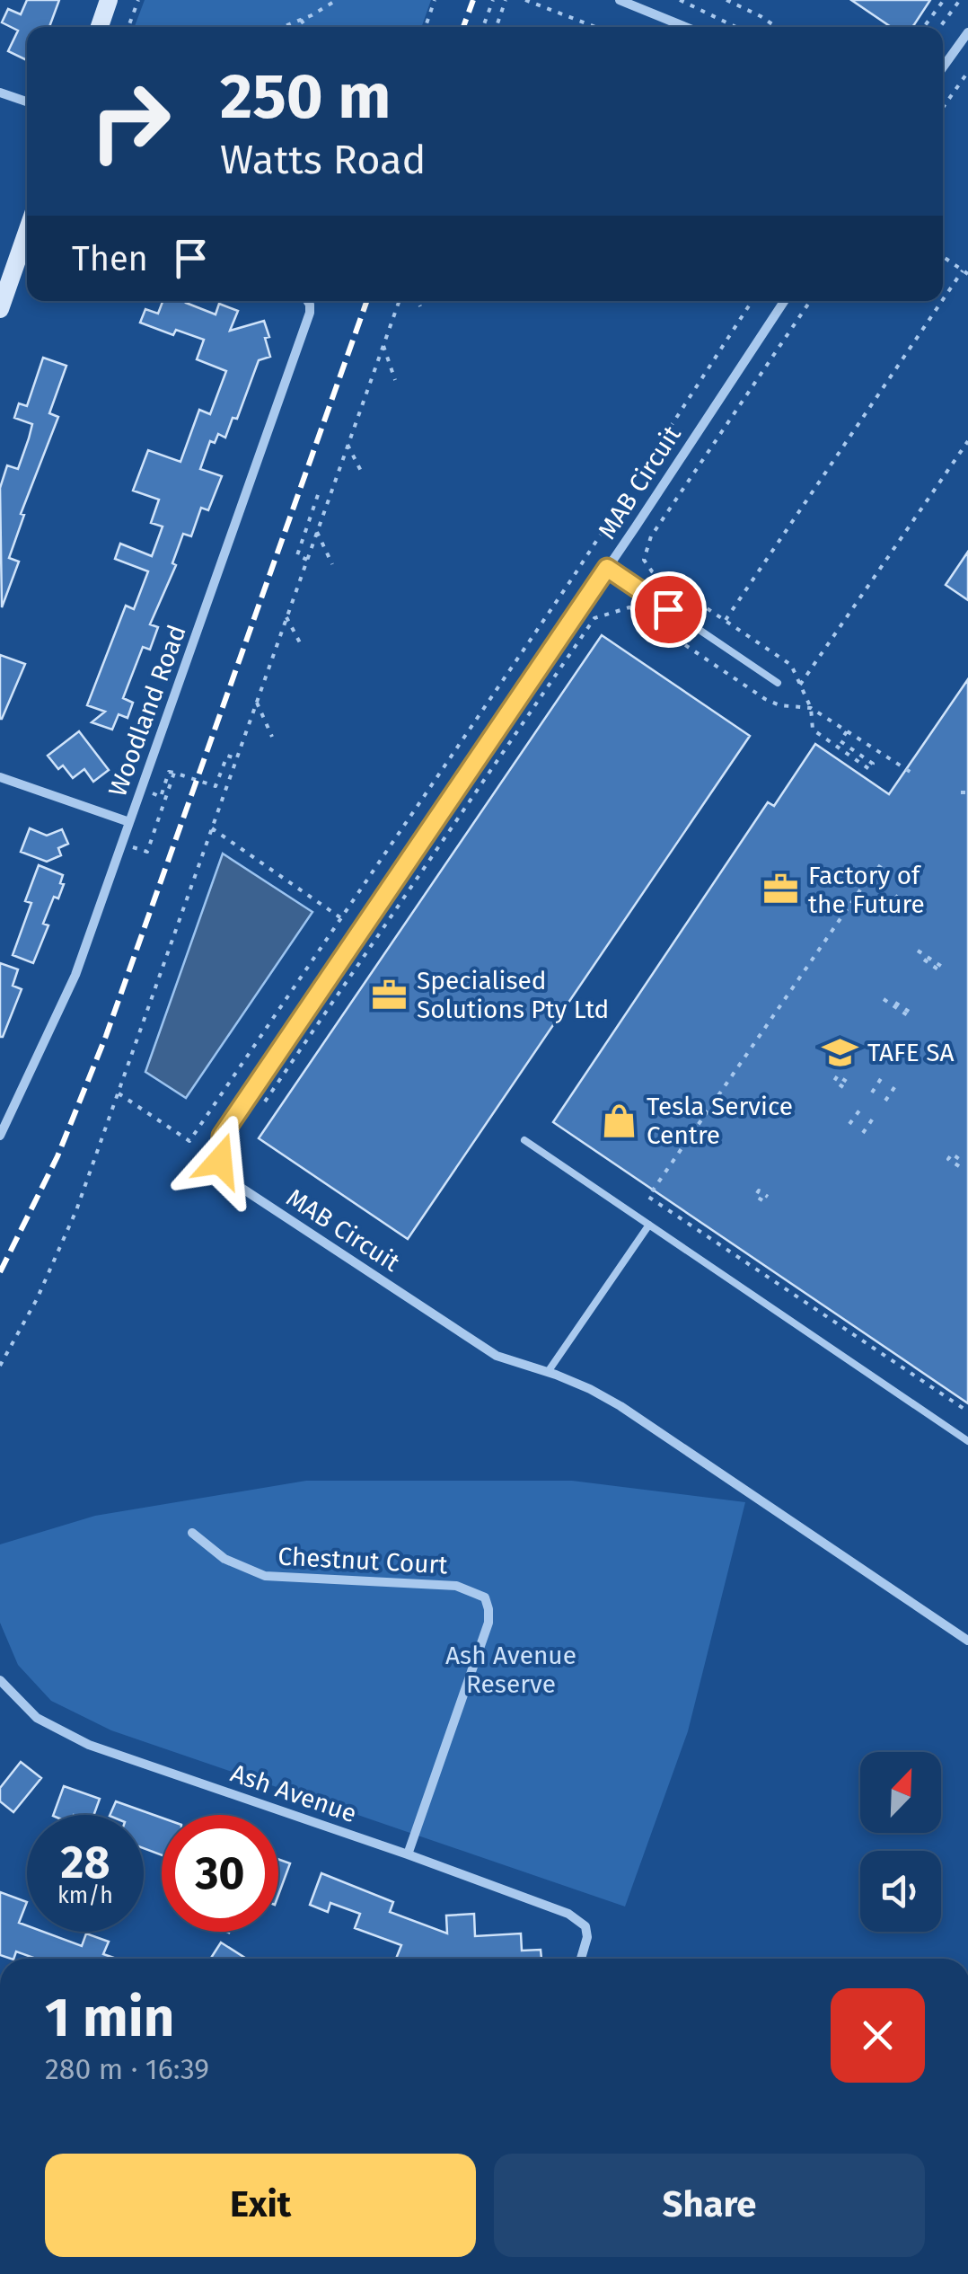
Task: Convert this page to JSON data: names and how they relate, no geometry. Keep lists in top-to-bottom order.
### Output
{
  "streets": {
    "street": [
      "MAB Circuit",
      "Woodland Road",
      "Chestnut Court",
      "Ash Avenue"
    ]
  },
  "crossings": [
    ["Chestnut Court", "Ash Avenue"]
  ],
  "parks": ["Ash Avenue Reserve"],
  "places": {
    "office": ["Factory of the Future", "Specialised Solutions Pty Ltd"],
    "school or university": ["TAFE SA"],
    "shop": ["Tesla Service Centre"]
  },
  "north": "top right",
  "page": {
    "turn": ["250 m", "Watts Road"],
    "then": "Then",
    "speed": "28 km/h",
    "limit": "30",
    "heading": ["1 min", "280 m · 16:39"],
    "buttons": ["Exit", "Share"]
  }
}
